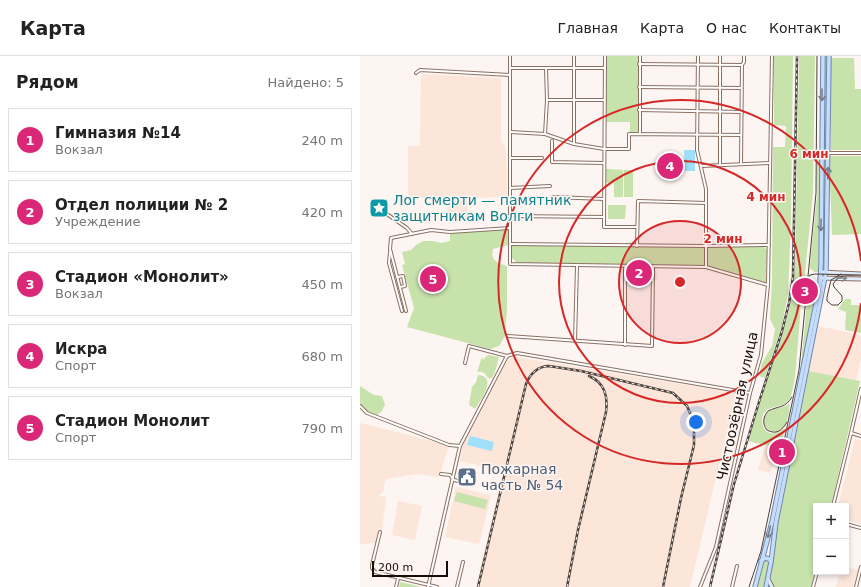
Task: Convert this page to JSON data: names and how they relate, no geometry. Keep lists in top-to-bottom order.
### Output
{
  "streets": {
    "street": ["Чистоозёрная улица"]
  },
  "places": {
    "place": ["Лог смерти — памятник защитникам Волги"],
    "public building": ["Пожарная часть № 54"]
  },
  "scale_bar": "200 m",
  "page": {
    "header": "Карта",
    "nav": [
      "Главная",
      "Карта",
      "О нас",
      "Контакты"
    ],
    "heading": ["Рядом", "Найдено: 5"],
    "list": [
      {
        "mark": "1",
        "name": "Гимназия №14",
        "note": "Вокзал",
        "value": "240 m"
      },
      {
        "mark": "2",
        "name": "Отдел полиции № 2",
        "note": "Учреждение",
        "value": "420 m"
      },
      {
        "mark": "3",
        "name": "Стадион «Монолит»",
        "note": "Вокзал",
        "value": "450 m"
      },
      {
        "mark": "4",
        "name": "Искра",
        "note": "Спорт",
        "value": "680 m"
      },
      {
        "mark": "5",
        "name": "Стадион Монолит",
        "note": "Спорт",
        "value": "790 m"
      }
    ],
    "pins": [
      "4",
      "2",
      "5",
      "3",
      "1"
    ],
    "map_buttons": ["+", "−"],
    "scale": "200 m"
  },
  "rings": ["6 мин", "4 мин", "2 мин"]
}
